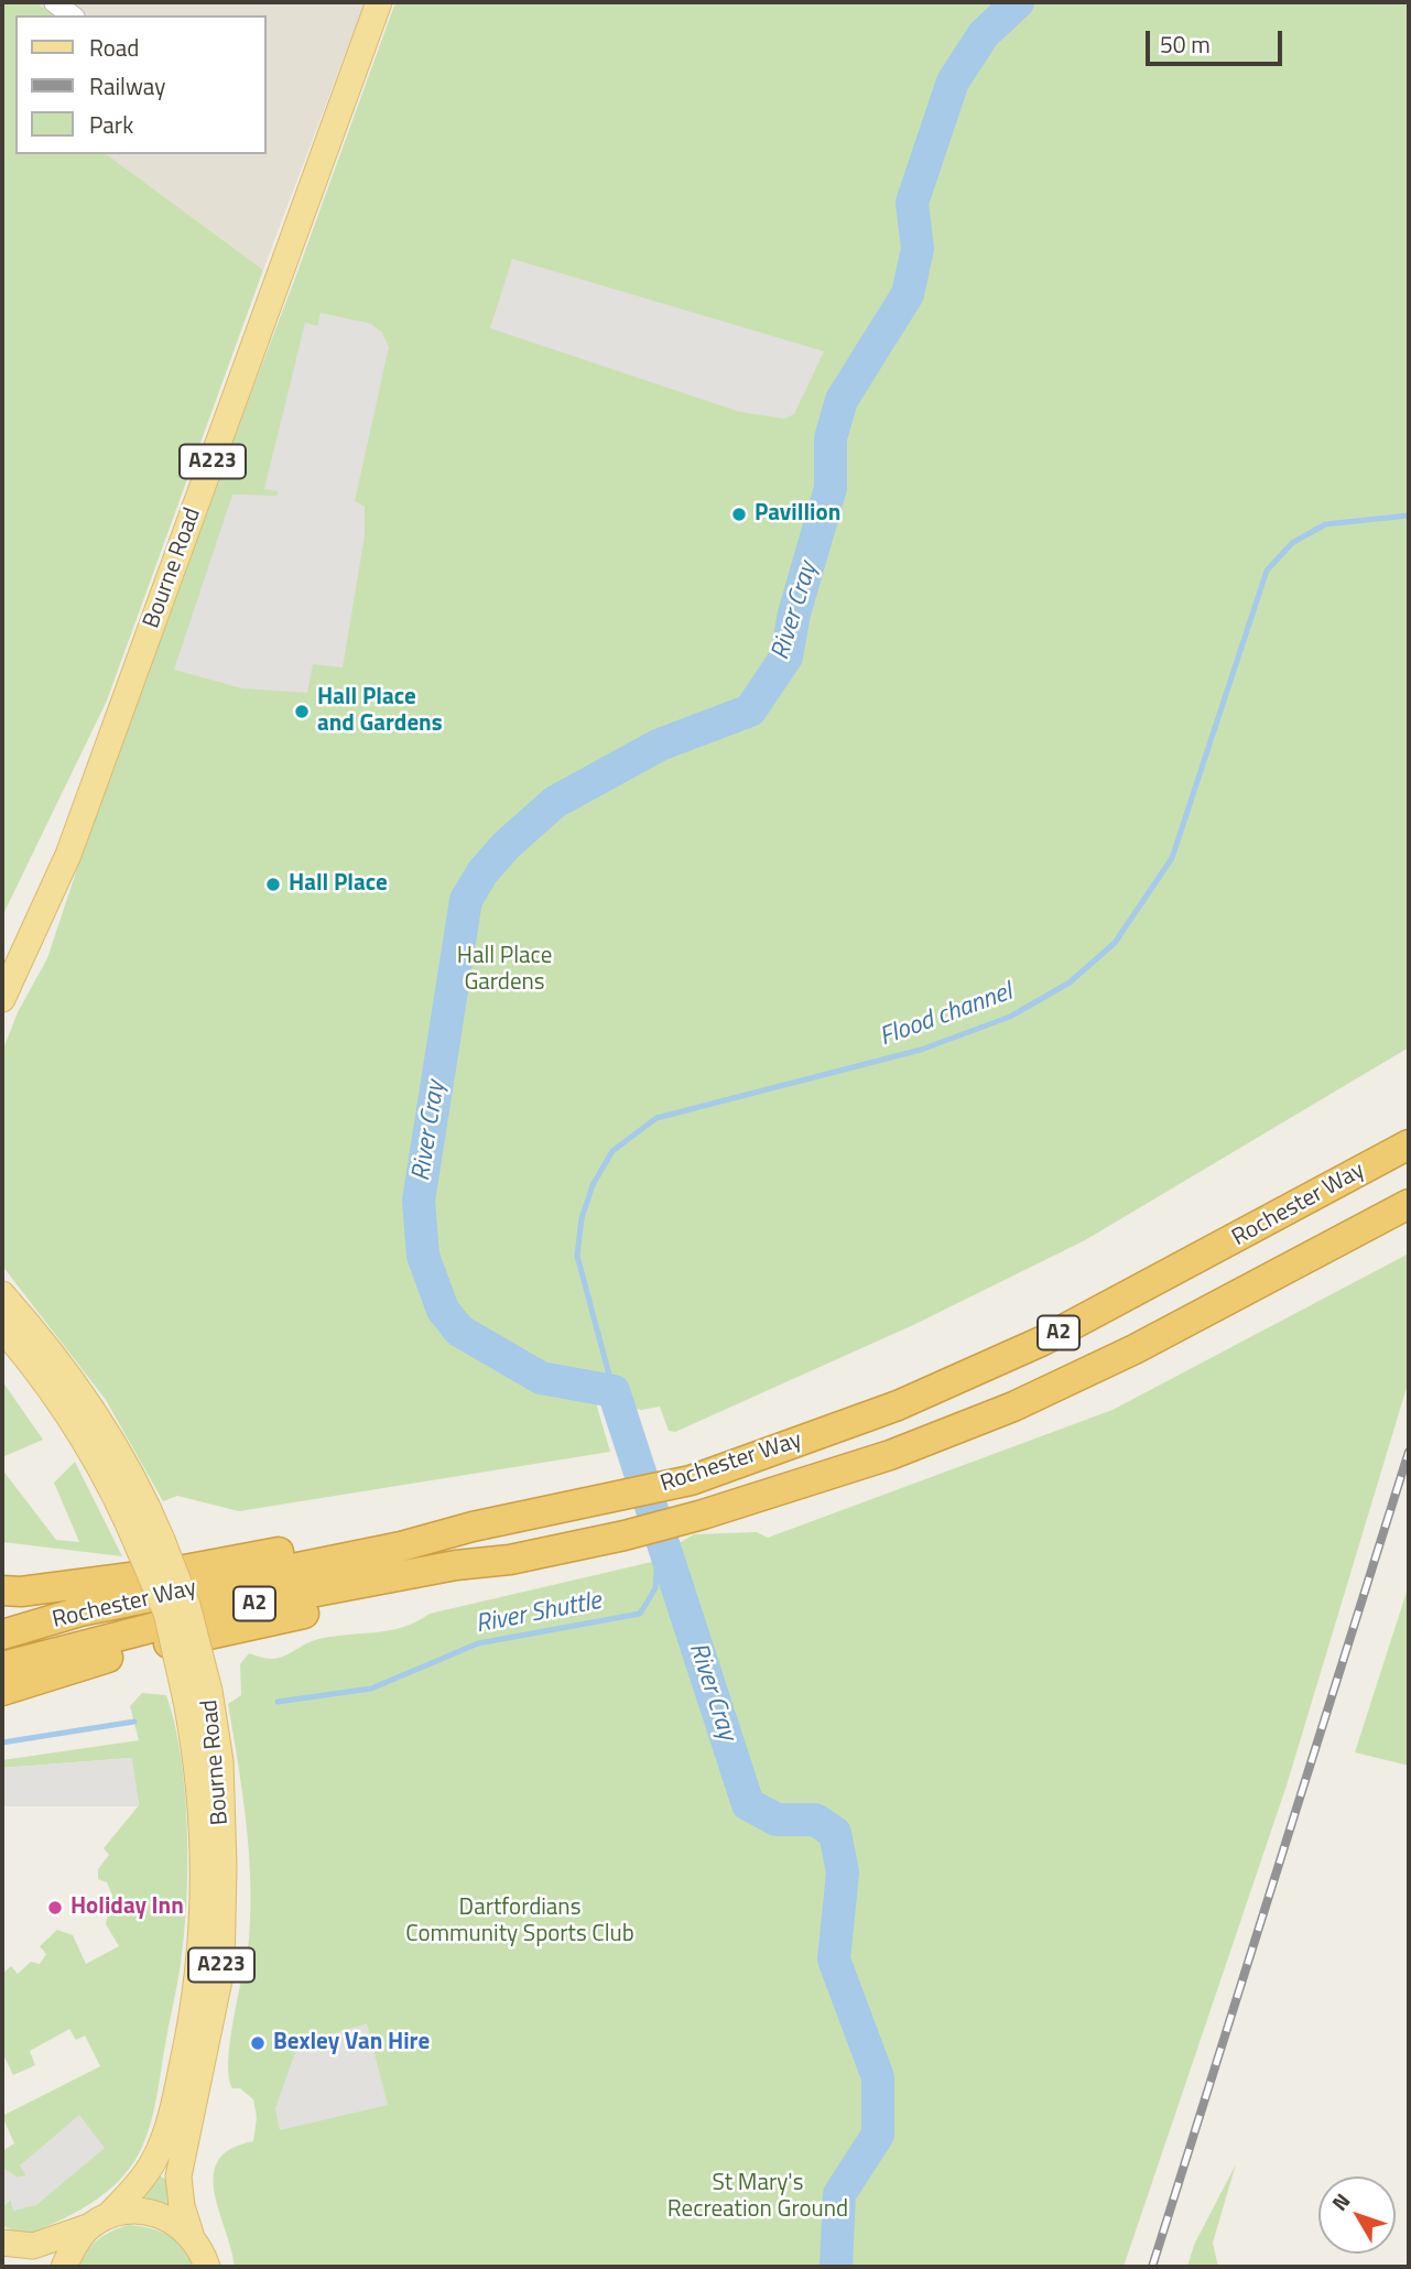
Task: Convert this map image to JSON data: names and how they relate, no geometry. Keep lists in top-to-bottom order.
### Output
{
  "streets": {
    "highway": ["Rochester Way", "A2"],
    "main road": ["A223", "Bourne Road"]
  },
  "crossings": [
    ["A223", "Bourne Road"]
  ],
  "water": ["River Cray", "Flood channel", "River Shuttle"],
  "parks": ["Hall Place Gardens", "Dartfordians Community Sports Club", "St Mary's Recreation Ground"],
  "places": [
    "Pavillion",
    "Hall Place and Gardens",
    "Hall Place",
    "Holiday Inn",
    "Bexley Van Hire"
  ],
  "legend": ["Road", "Railway", "Park"],
  "scale_bar": "50 m",
  "north": "top left"
}
